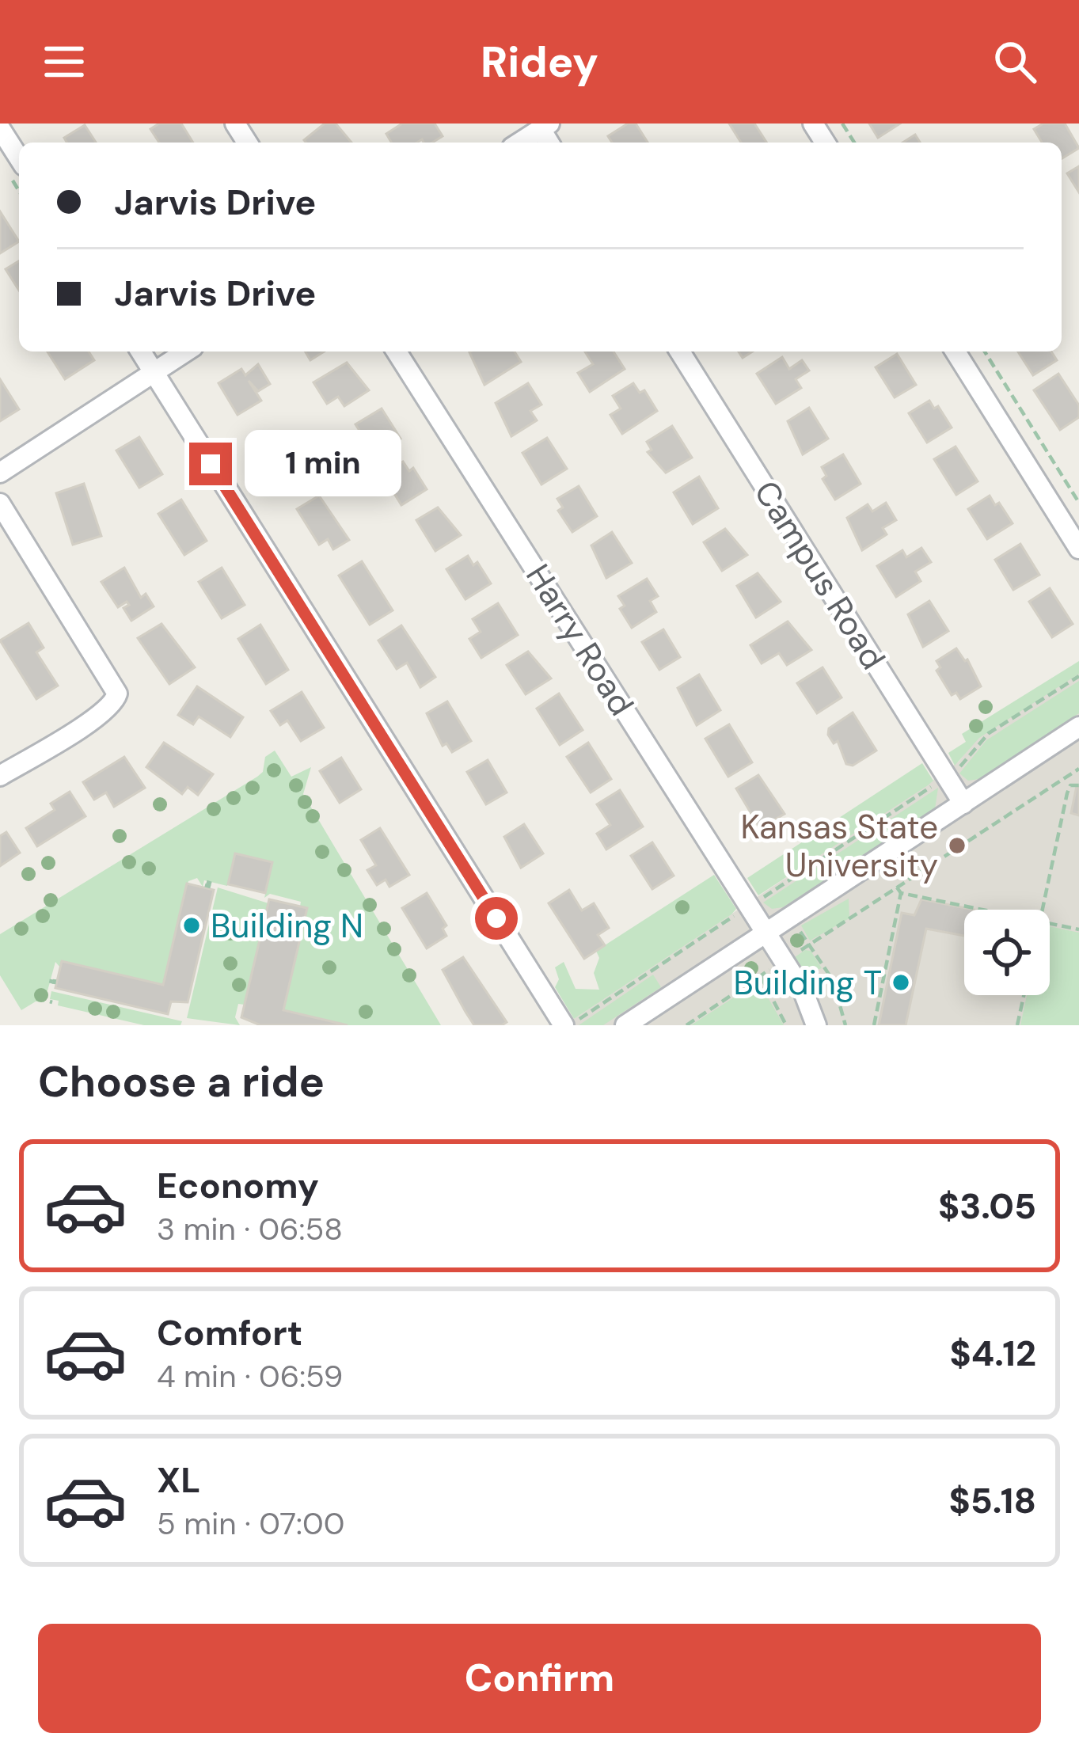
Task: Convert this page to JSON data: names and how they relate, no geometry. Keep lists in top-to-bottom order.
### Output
{
  "streets": {
    "street": ["Campus Road", "Harry Road"]
  },
  "places": ["Kansas State University", "Building N", "Building T"],
  "page": {
    "header": "Ridey",
    "banner": ["Jarvis Drive", "Jarvis Drive"],
    "bubble": "1 min",
    "heading": "Choose a ride",
    "list": [
      {
        "name": "Economy",
        "note": "3 min · 06:58",
        "value": "$3.05"
      },
      {
        "name": "Comfort",
        "note": "4 min · 06:59",
        "value": "$4.12"
      },
      {
        "name": "XL",
        "note": "5 min · 07:00",
        "value": "$5.18"
      }
    ],
    "buttons": "Confirm"
  }
}
